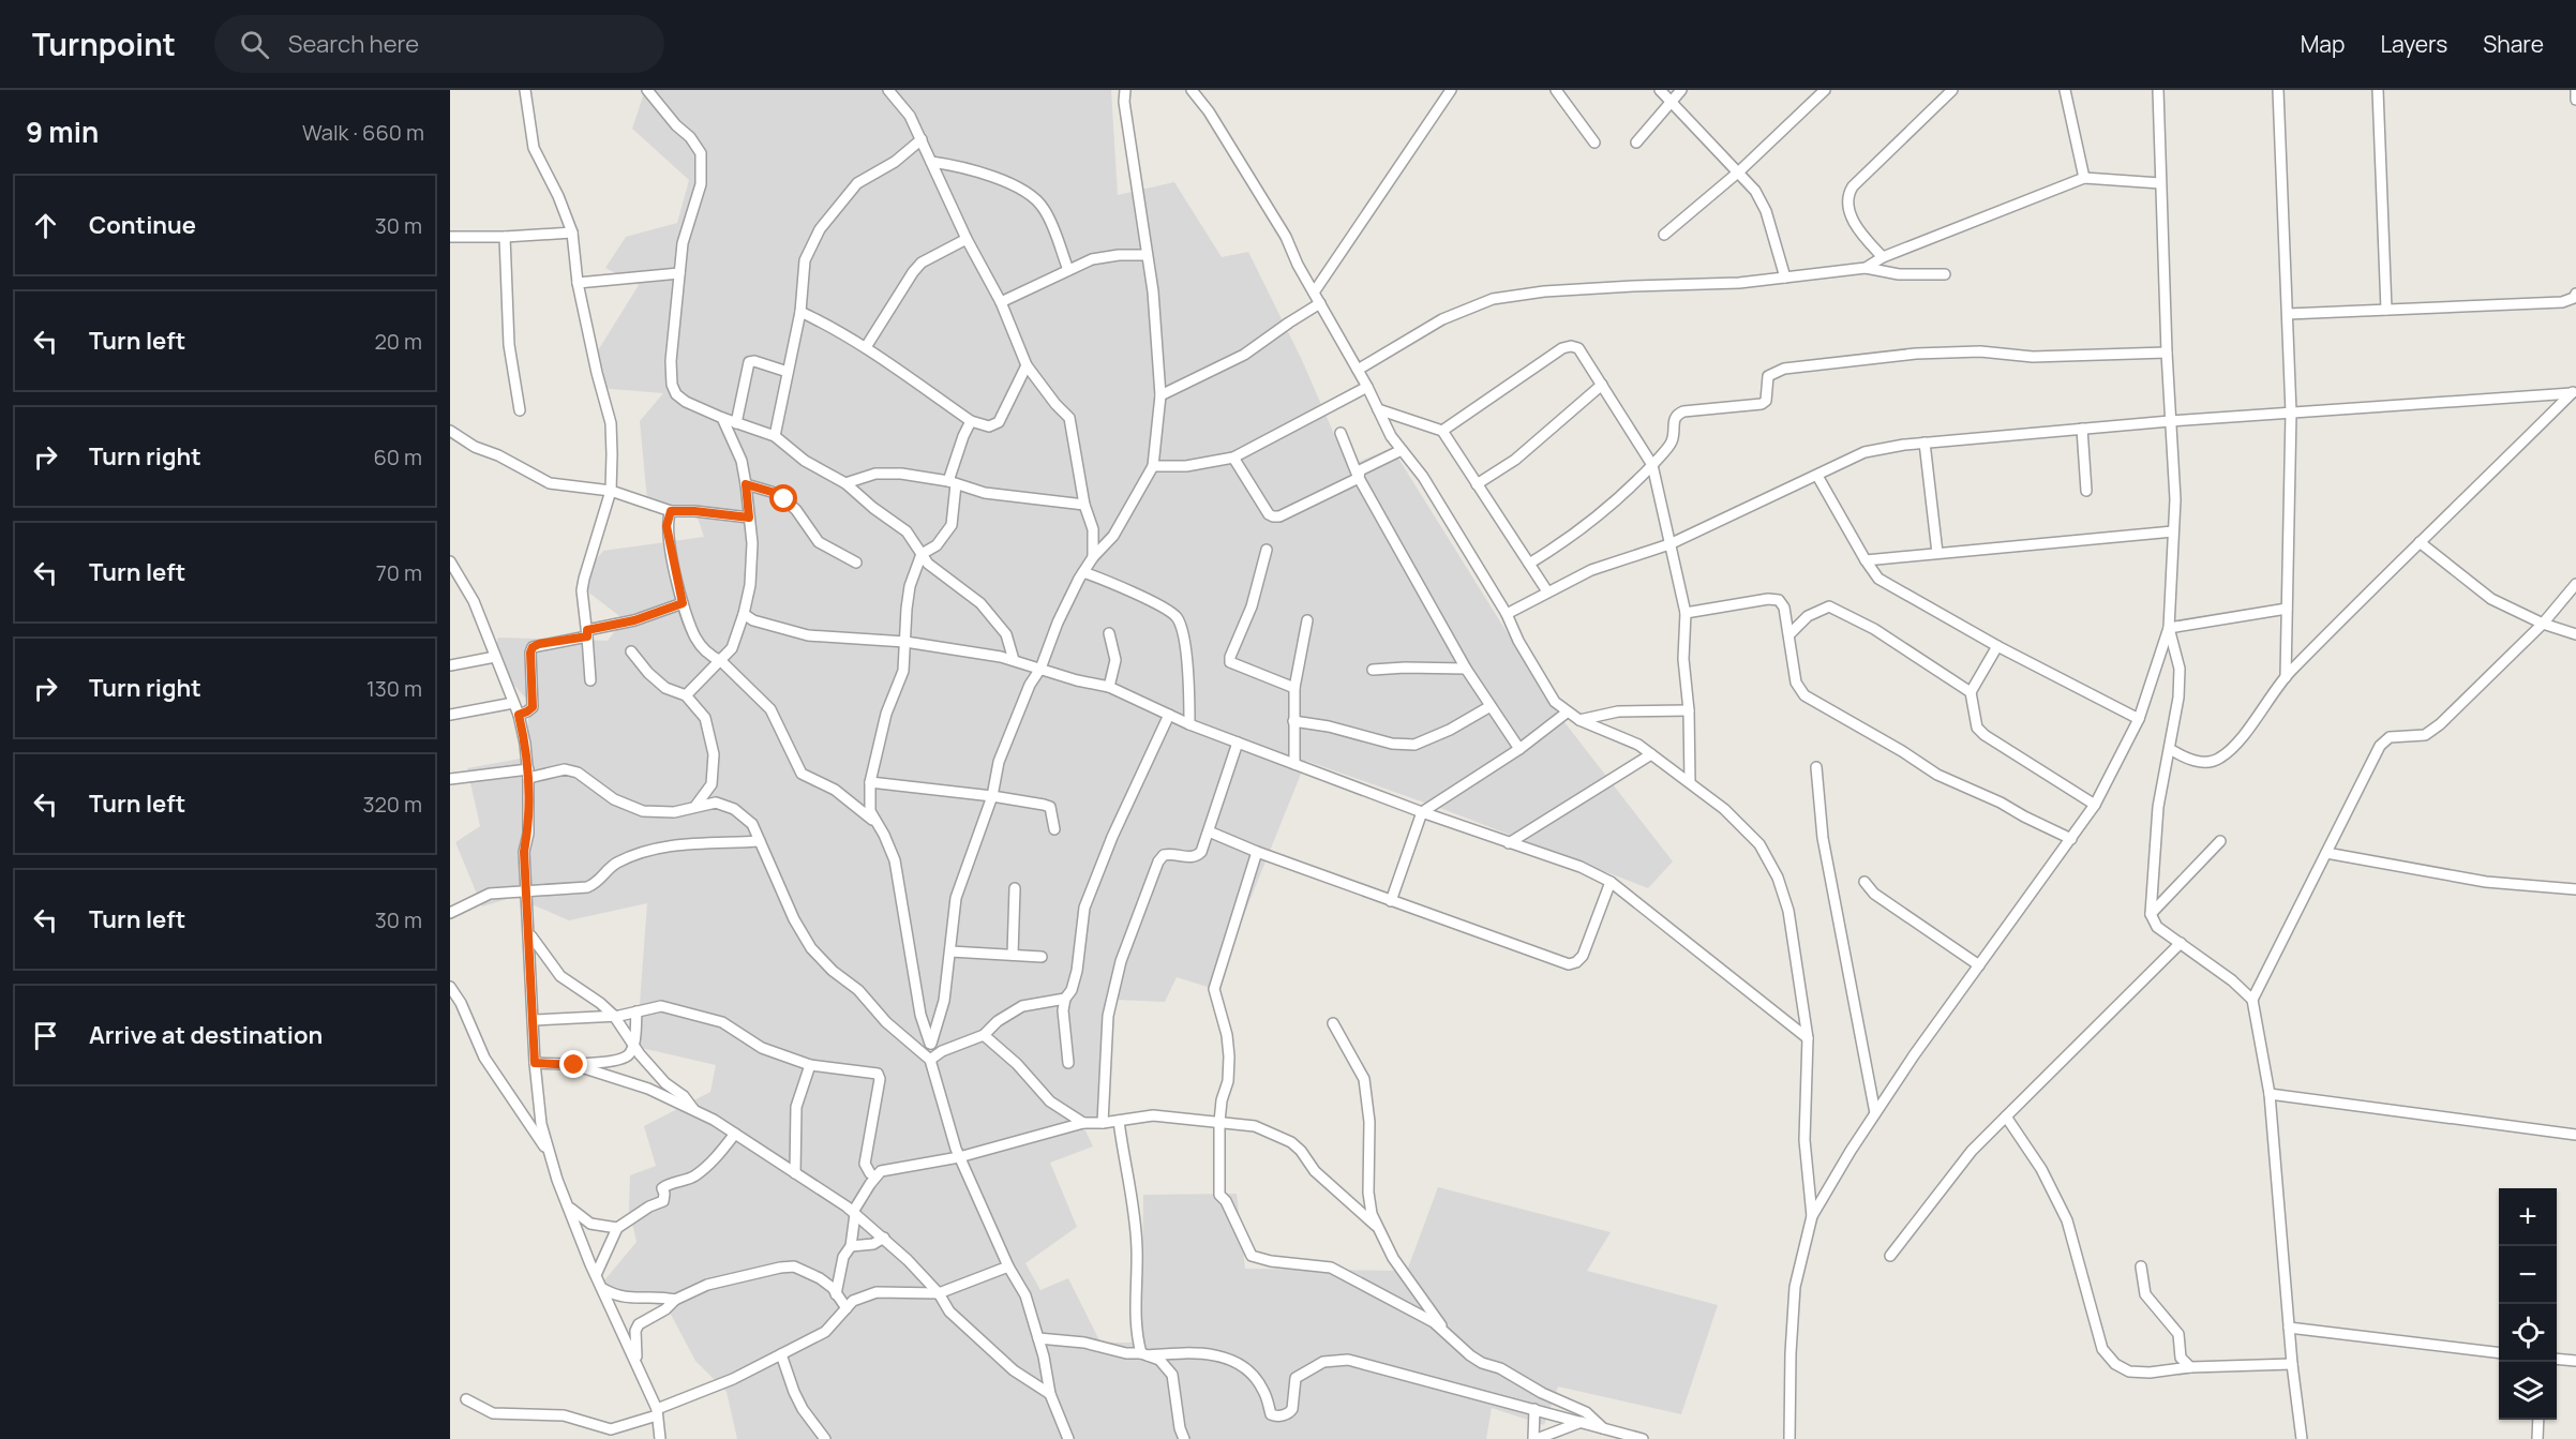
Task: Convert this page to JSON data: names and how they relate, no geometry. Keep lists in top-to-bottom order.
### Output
{
  "page": {
    "header": "Turnpoint",
    "search": "Search here",
    "nav": ["Map", "Layers", "Share"],
    "heading": ["9 min", "Walk · 660 m"],
    "list": [
      ["Continue", "30 m"],
      ["Turn left", "20 m"],
      ["Turn right", "60 m"],
      ["Turn left", "70 m"],
      ["Turn right", "130 m"],
      ["Turn left", "320 m"],
      ["Turn left", "30 m"],
      "Arrive at destination"
    ],
    "map_buttons": ["+", "−"]
  }
}
